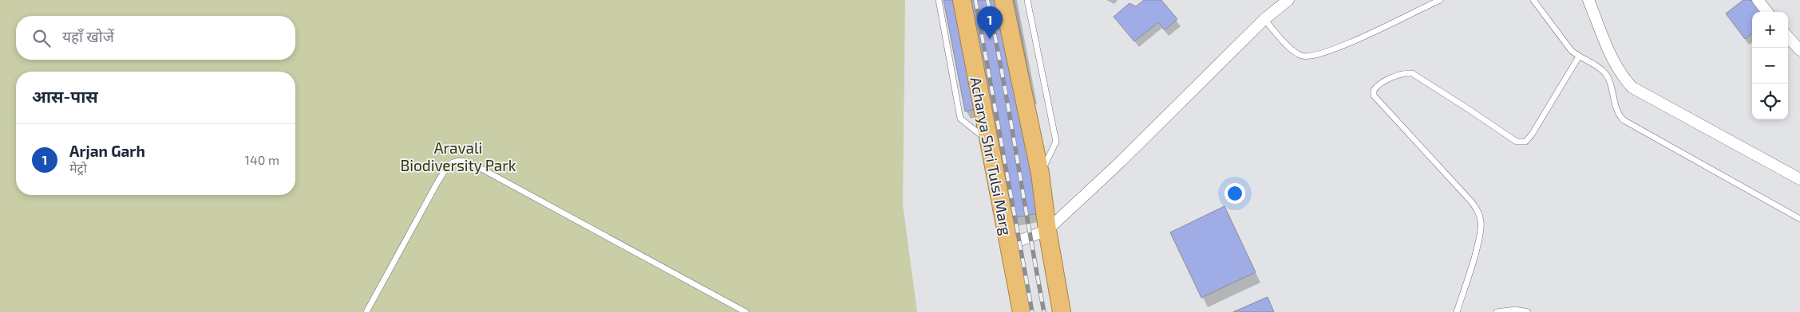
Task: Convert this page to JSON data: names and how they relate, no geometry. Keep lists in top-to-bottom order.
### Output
{
  "streets": {
    "highway": ["Acharya Shri Tulsi Marg"]
  },
  "parks": ["Aravali Biodiversity Park"],
  "page": {
    "pins": "1",
    "map_buttons": ["+", "−"],
    "search": "यहाँ खोजें",
    "heading": "आस-पास",
    "list": [
      {
        "mark": "1",
        "name": "Arjan Garh",
        "note": "मेट्रो",
        "value": "140 m"
      }
    ]
  }
}
